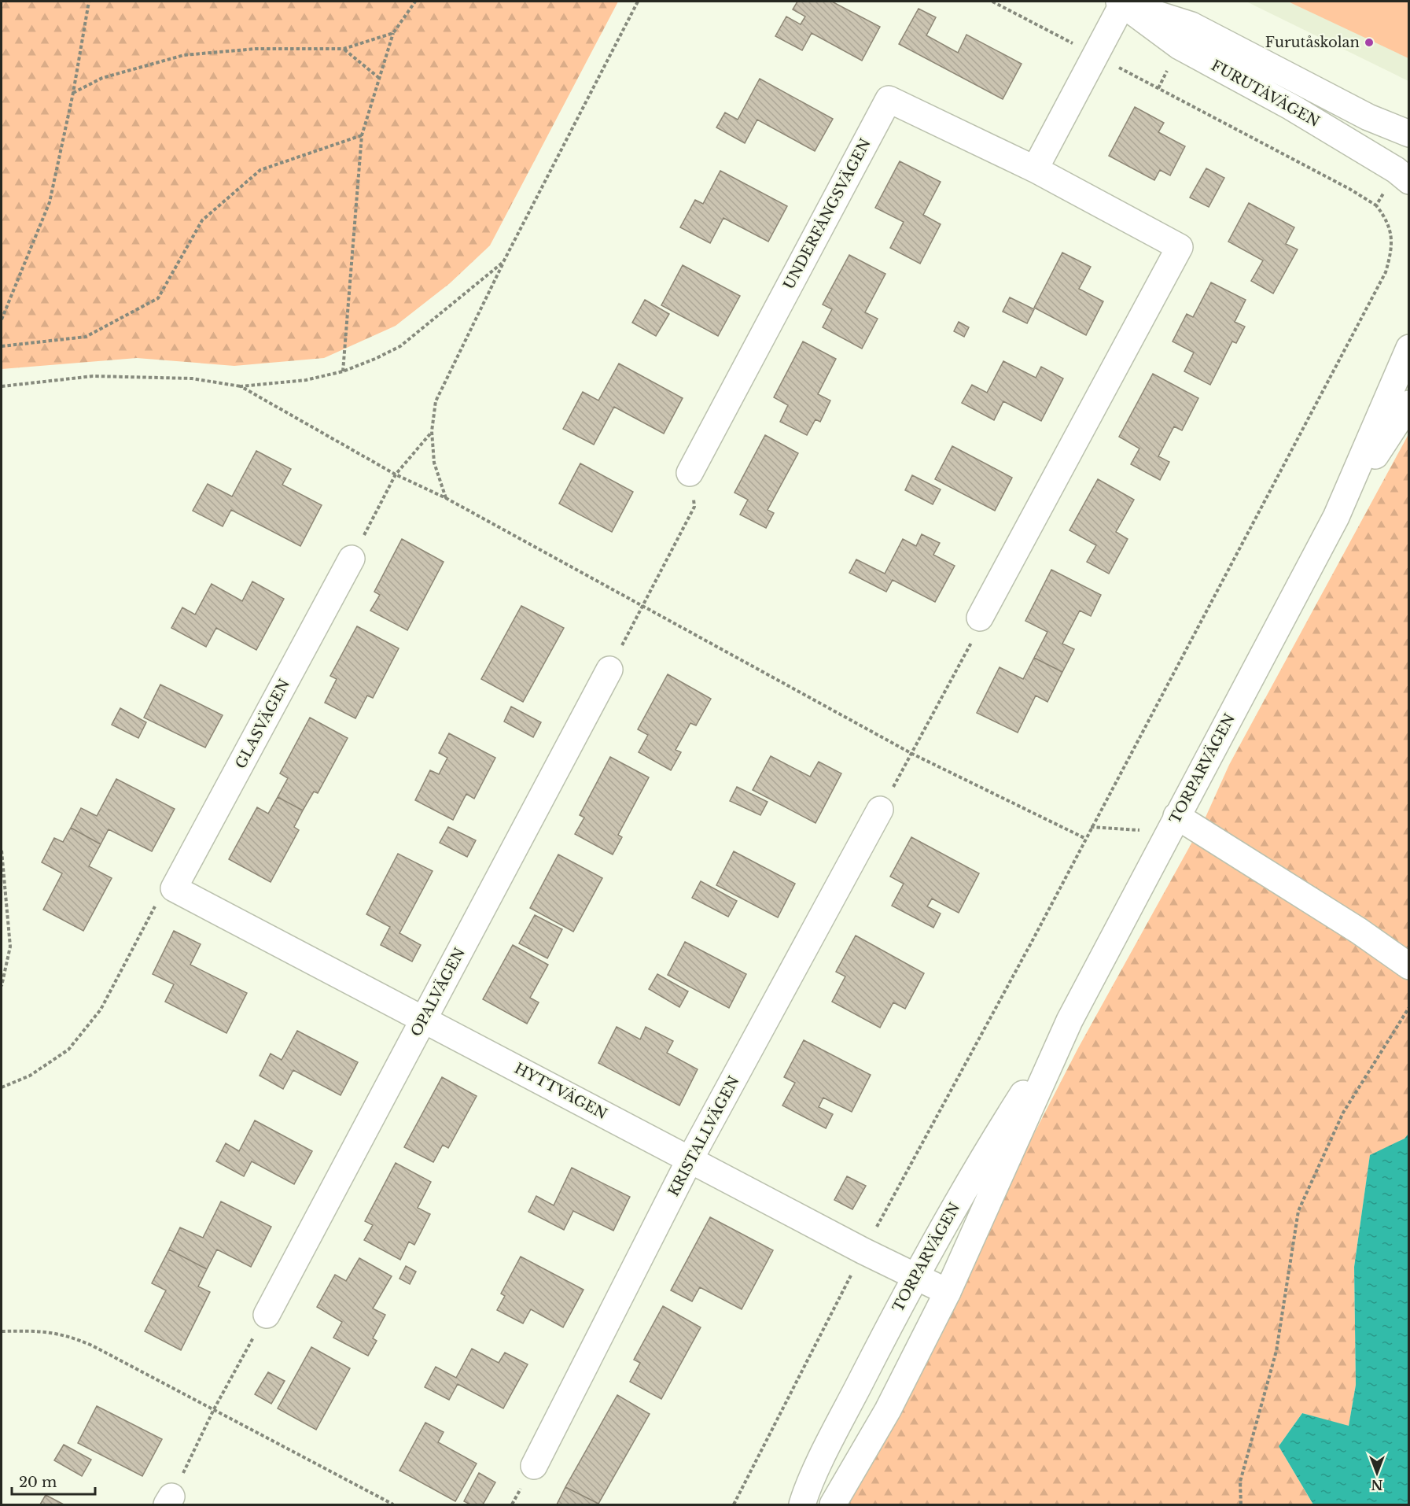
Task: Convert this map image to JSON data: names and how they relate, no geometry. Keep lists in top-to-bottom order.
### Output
{
  "streets": {
    "street": [
      "FURUTÅVÄGEN",
      "UNDERFÅNGSVÄGEN",
      "GLASVÄGEN",
      "TORPARVÄGEN",
      "OPALVÄGEN",
      "HYTTVÄGEN",
      "KRISTALLVÄGEN"
    ]
  },
  "crossings": [
    ["GLASVÄGEN", "HYTTVÄGEN"],
    ["TORPARVÄGEN", "HYTTVÄGEN"],
    ["OPALVÄGEN", "HYTTVÄGEN"],
    ["HYTTVÄGEN", "KRISTALLVÄGEN"]
  ],
  "places": ["Furutåskolan"],
  "scale_bar": "20 m",
  "north": "bottom"
}
